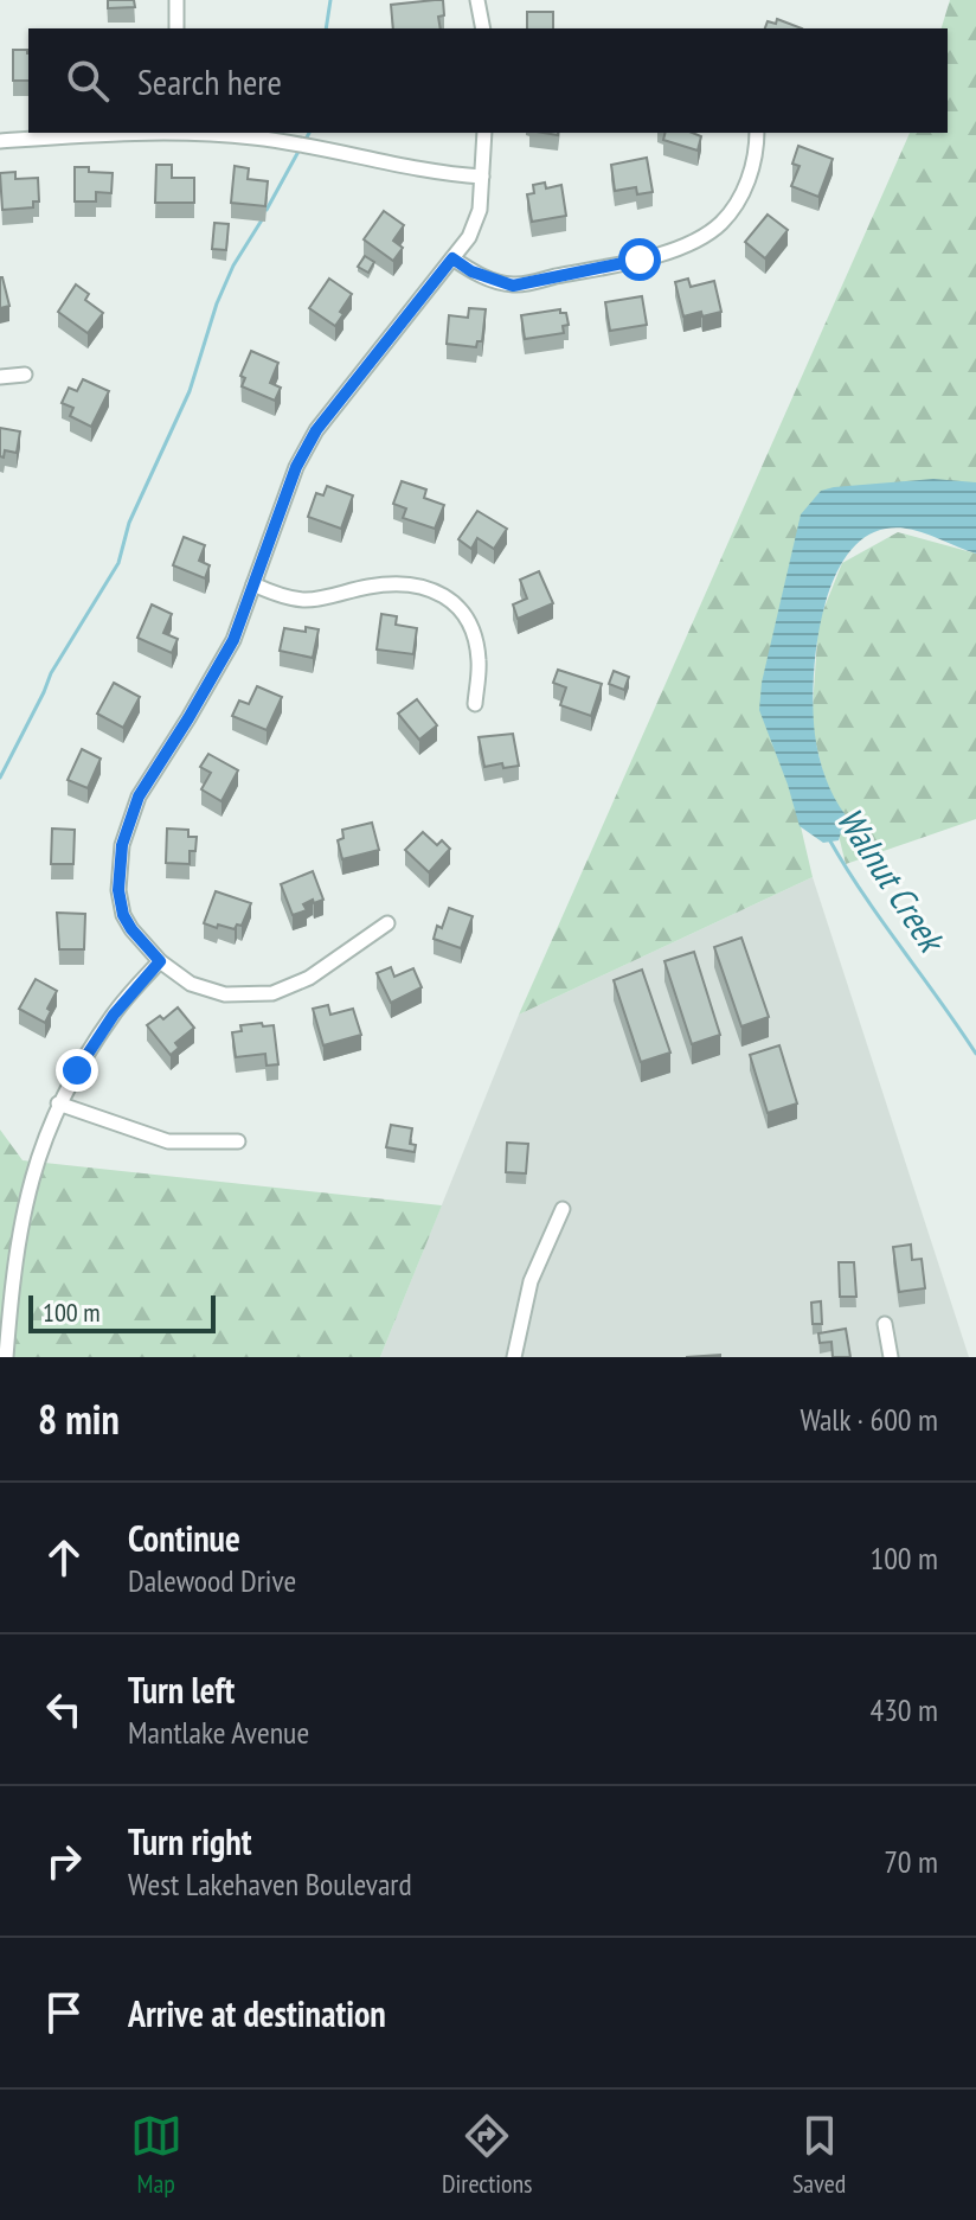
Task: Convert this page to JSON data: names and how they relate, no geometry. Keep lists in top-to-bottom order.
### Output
{
  "water": ["Walnut Creek"],
  "scale_bar": "100 m",
  "page": {
    "search": "Search here",
    "scale": "100 m",
    "heading": ["8 min", "Walk · 600 m"],
    "list": [
      ["Continue", "Dalewood Drive", "100 m"],
      ["Turn left", "Mantlake Avenue", "430 m"],
      ["Turn right", "West Lakehaven Boulevard", "70 m"],
      "Arrive at destination"
    ],
    "nav": ["Map", "Directions", "Saved"]
  }
}
